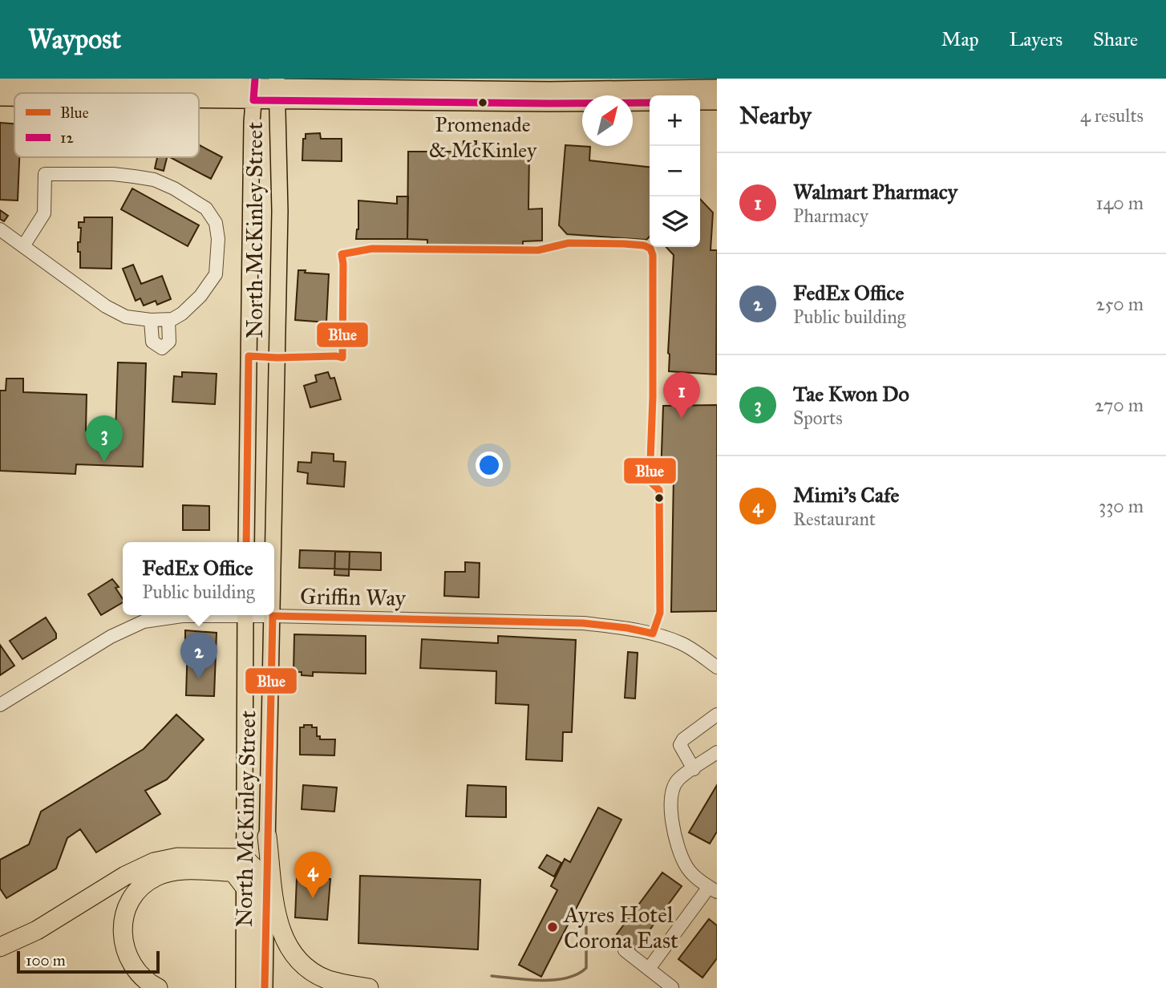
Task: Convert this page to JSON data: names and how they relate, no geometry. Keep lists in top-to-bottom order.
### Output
{
  "streets": {
    "main road": ["North McKinley Street"],
    "street": ["Griffin Way"]
  },
  "crossings": [
    ["North McKinley Street", "Griffin Way"]
  ],
  "places": ["Promenade & McKinley", "Ayres Hotel Corona East"],
  "lines": ["transit line 12", "transit line Blue"],
  "legend": ["Blue", "12"],
  "scale_bar": "100 m",
  "north": "top right",
  "page": {
    "header": "Waypost",
    "nav": ["Map", "Layers", "Share"],
    "heading": ["Nearby", "4 results"],
    "map_buttons": ["+", "−"],
    "list": [
      {
        "mark": "1",
        "name": "Walmart Pharmacy",
        "note": "Pharmacy",
        "value": "140 m"
      },
      {
        "mark": "2",
        "name": "FedEx Office",
        "note": "Public building",
        "value": "250 m"
      },
      {
        "mark": "3",
        "name": "Tae Kwon Do",
        "note": "Sports",
        "value": "270 m"
      },
      {
        "mark": "4",
        "name": "Mimi's Cafe",
        "note": "Restaurant",
        "value": "330 m"
      }
    ],
    "pins": [
      "1",
      "3",
      "2",
      "4"
    ],
    "popup": ["FedEx Office", "Public building"],
    "scale": "100 m"
  }
}
